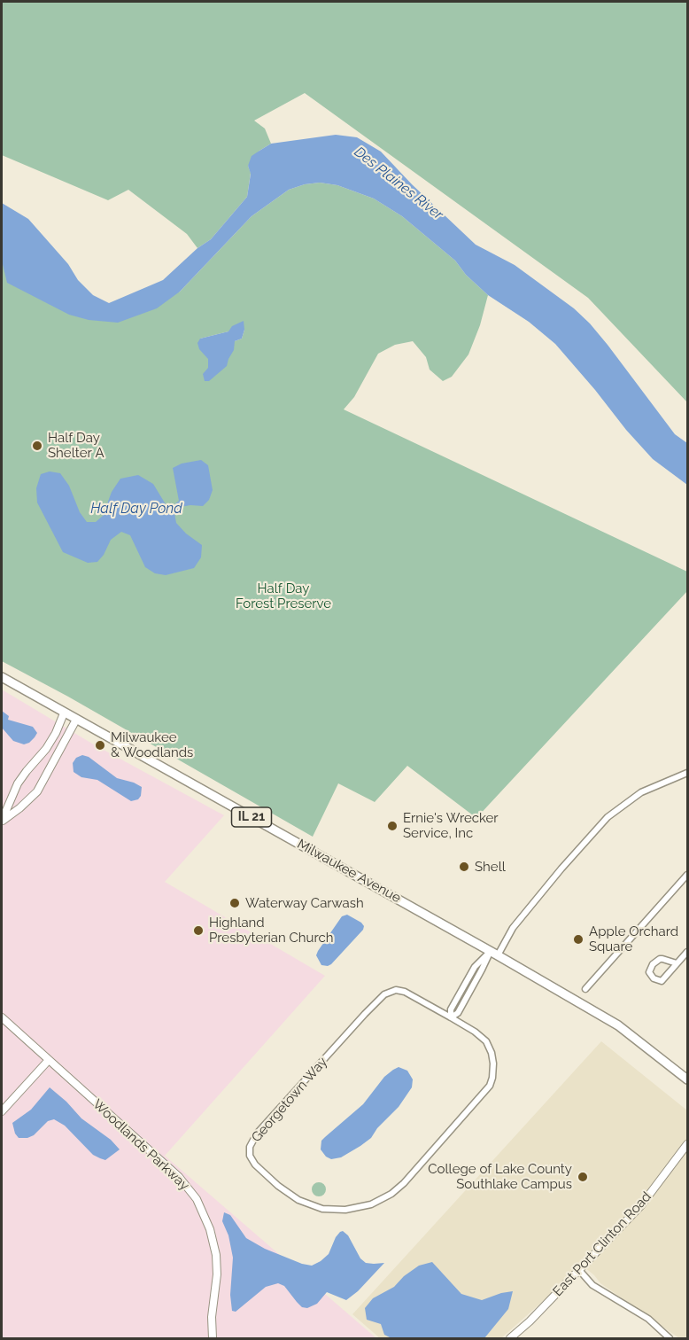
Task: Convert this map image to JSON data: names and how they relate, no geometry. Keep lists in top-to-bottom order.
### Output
{
  "streets": {
    "main road": ["IL 21", "Milwaukee Avenue"],
    "street": ["Georgetown Way", "Woodlands Parkway", "East Port Clinton Road"]
  },
  "water": ["Des Plaines River", "Half Day Pond"],
  "parks": ["Half Day Forest Preserve"],
  "places": [
    "Half Day Shelter A",
    "Milwaukee & Woodlands",
    "Ernie's Wrecker Service, Inc",
    "Shell",
    "Waterway Carwash",
    "Highland Presbyterian Church",
    "Apple Orchard Square",
    "College of Lake County Southlake Campus"
  ]
}
